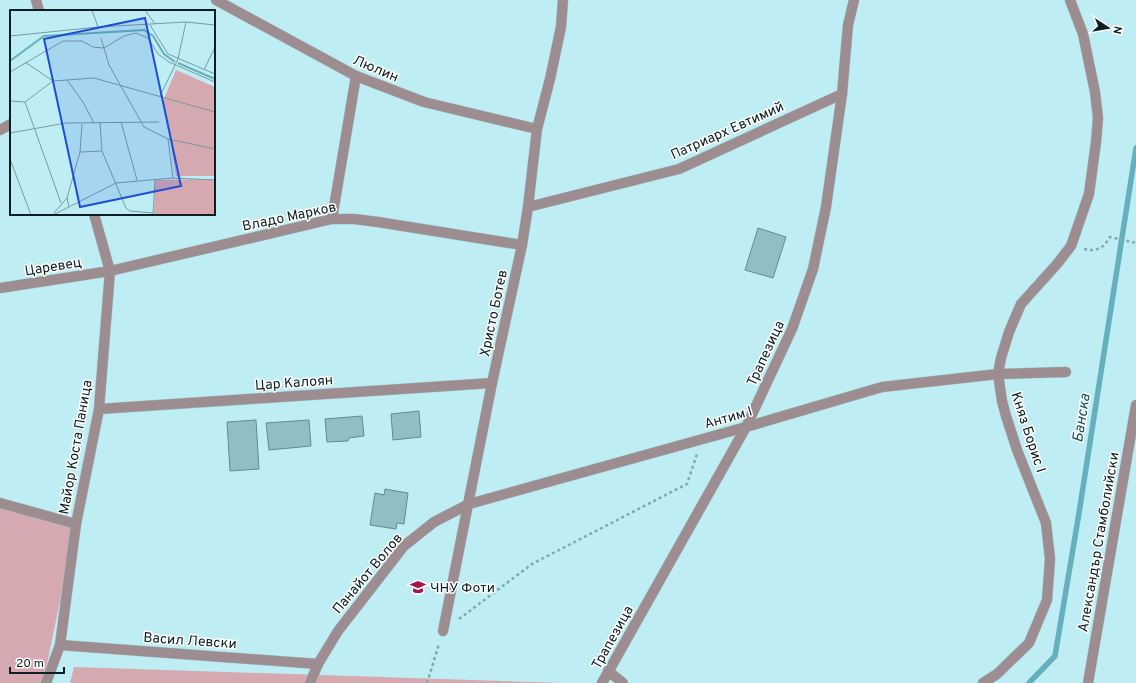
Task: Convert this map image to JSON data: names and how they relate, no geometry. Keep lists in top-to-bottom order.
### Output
{
  "streets": {
    "street": [
      "Люлин",
      "Патриарх Евтимий",
      "Владо Марков",
      "Царевец",
      "Христо Ботев",
      "Трапезица",
      "Цар Калоян",
      "Антим I",
      "Княз Борис I",
      "Майор Коста Паница",
      "Александър Стамболийски",
      "Панайот Волов",
      "Васил Левски"
    ]
  },
  "crossings": [
    ["Люлин", "Христо Ботев"],
    ["Патриарх Евтимий", "Христо Ботев"],
    ["Патриарх Евтимий", "Трапезица"],
    ["Владо Марков", "Царевец"],
    ["Владо Марков", "Христо Ботев"],
    ["Владо Марков", "Майор Коста Паница"],
    ["Царевец", "Майор Коста Паница"],
    ["Христо Ботев", "Цар Калоян"],
    ["Христо Ботев", "Антим I"],
    ["Христо Ботев", "Панайот Волов"],
    ["Трапезица", "Антим I"],
    ["Цар Калоян", "Майор Коста Паница"],
    ["Антим I", "Княз Борис I"],
    ["Антим I", "Панайот Волов"],
    ["Майор Коста Паница", "Васил Левски"],
    ["Панайот Волов", "Васил Левски"]
  ],
  "water": ["Банска"],
  "places": {
    "school or university": ["ЧНУ Фоти"]
  },
  "scale_bar": "20 m",
  "north": "right"
}
